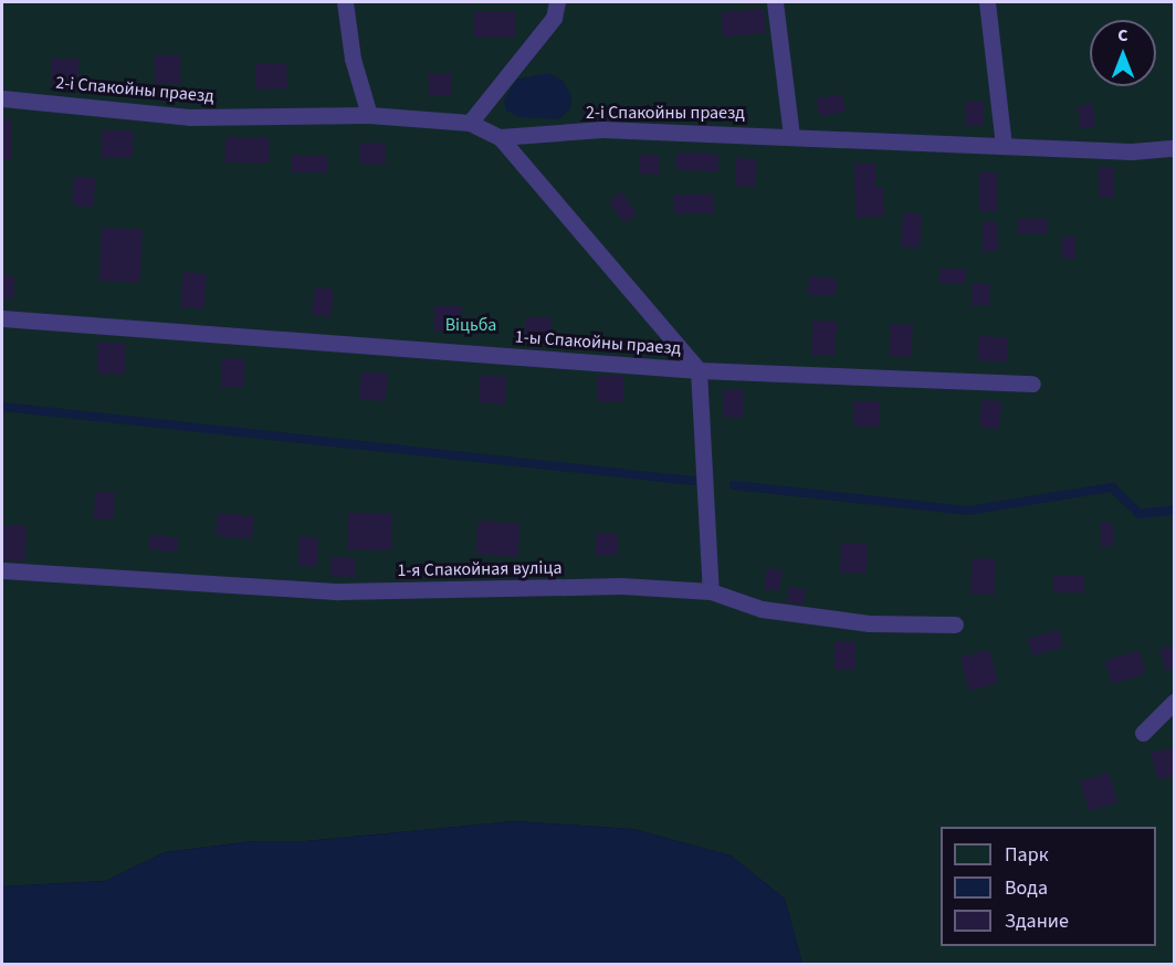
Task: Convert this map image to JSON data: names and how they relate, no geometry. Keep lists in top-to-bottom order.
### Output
{
  "streets": {
    "lane": ["2-і Спакойны праезд", "1-ы Спакойны праезд", "1-я Спакойная вуліца"]
  },
  "parks": ["Віцьба"],
  "legend": ["Парк", "Вода", "Здание"],
  "north": "top"
}
